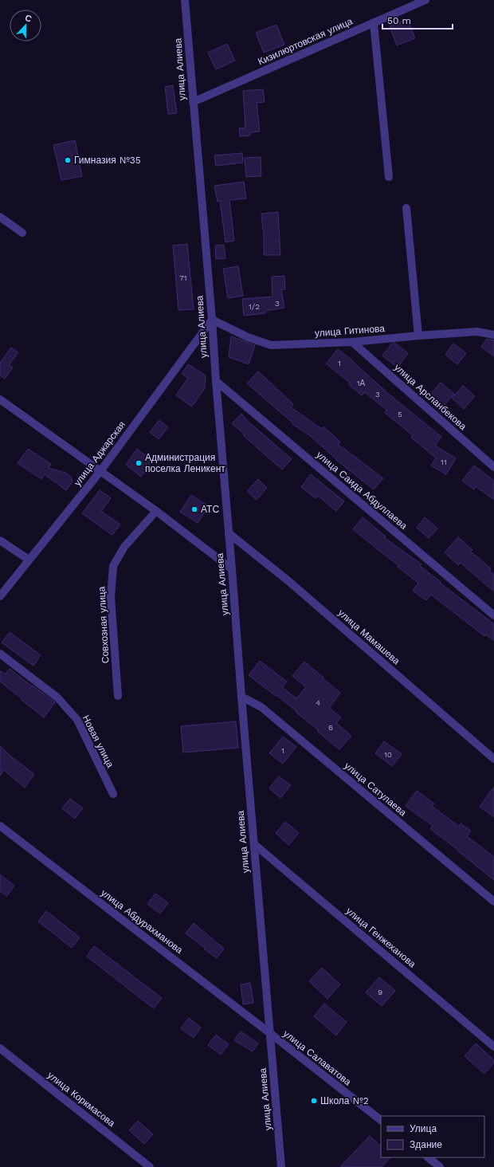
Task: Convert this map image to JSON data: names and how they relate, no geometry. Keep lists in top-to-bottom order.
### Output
{
  "streets": {
    "street": [
      "Кизилюртовская улица",
      "улица Алиева",
      "улица Гитинова",
      "улица Арсланбекова",
      "улица Аджарская",
      "улица Саида Абдуллаева",
      "Совхозная улица",
      "улица Мамашева",
      "Новая улица",
      "улица Сатулаева",
      "улица Абдурахманова",
      "улица Генжеханова",
      "улица Салаватова",
      "улица Коркмасова"
    ]
  },
  "crossings": [
    ["Кизилюртовская улица", "улица Алиева"],
    ["улица Алиева", "улица Гитинова"],
    ["улица Алиева", "улица Аджарская"],
    ["улица Алиева", "улица Саида Абдуллаева"],
    ["улица Алиева", "улица Мамашева"],
    ["улица Алиева", "улица Сатулаева"],
    ["улица Алиева", "улица Абдурахманова"],
    ["улица Алиева", "улица Генжеханова"],
    ["улица Алиева", "улица Салаватова"],
    ["улица Гитинова", "улица Арсланбекова"],
    ["улица Гитинова", "улица Аджарская"],
    ["улица Абдурахманова", "улица Салаватова"]
  ],
  "places": [
    "Гимназия №35",
    "Администрация поселка Леникент",
    "АТС",
    "Школа №2"
  ],
  "house_numbers": [
    "71",
    "3",
    "1/2",
    "1",
    "1А",
    "3",
    "5",
    "11",
    "4",
    "6",
    "1",
    "10",
    "9"
  ],
  "legend": ["Улица", "Здание"],
  "scale_bar": "50 m",
  "north": "top"
}
